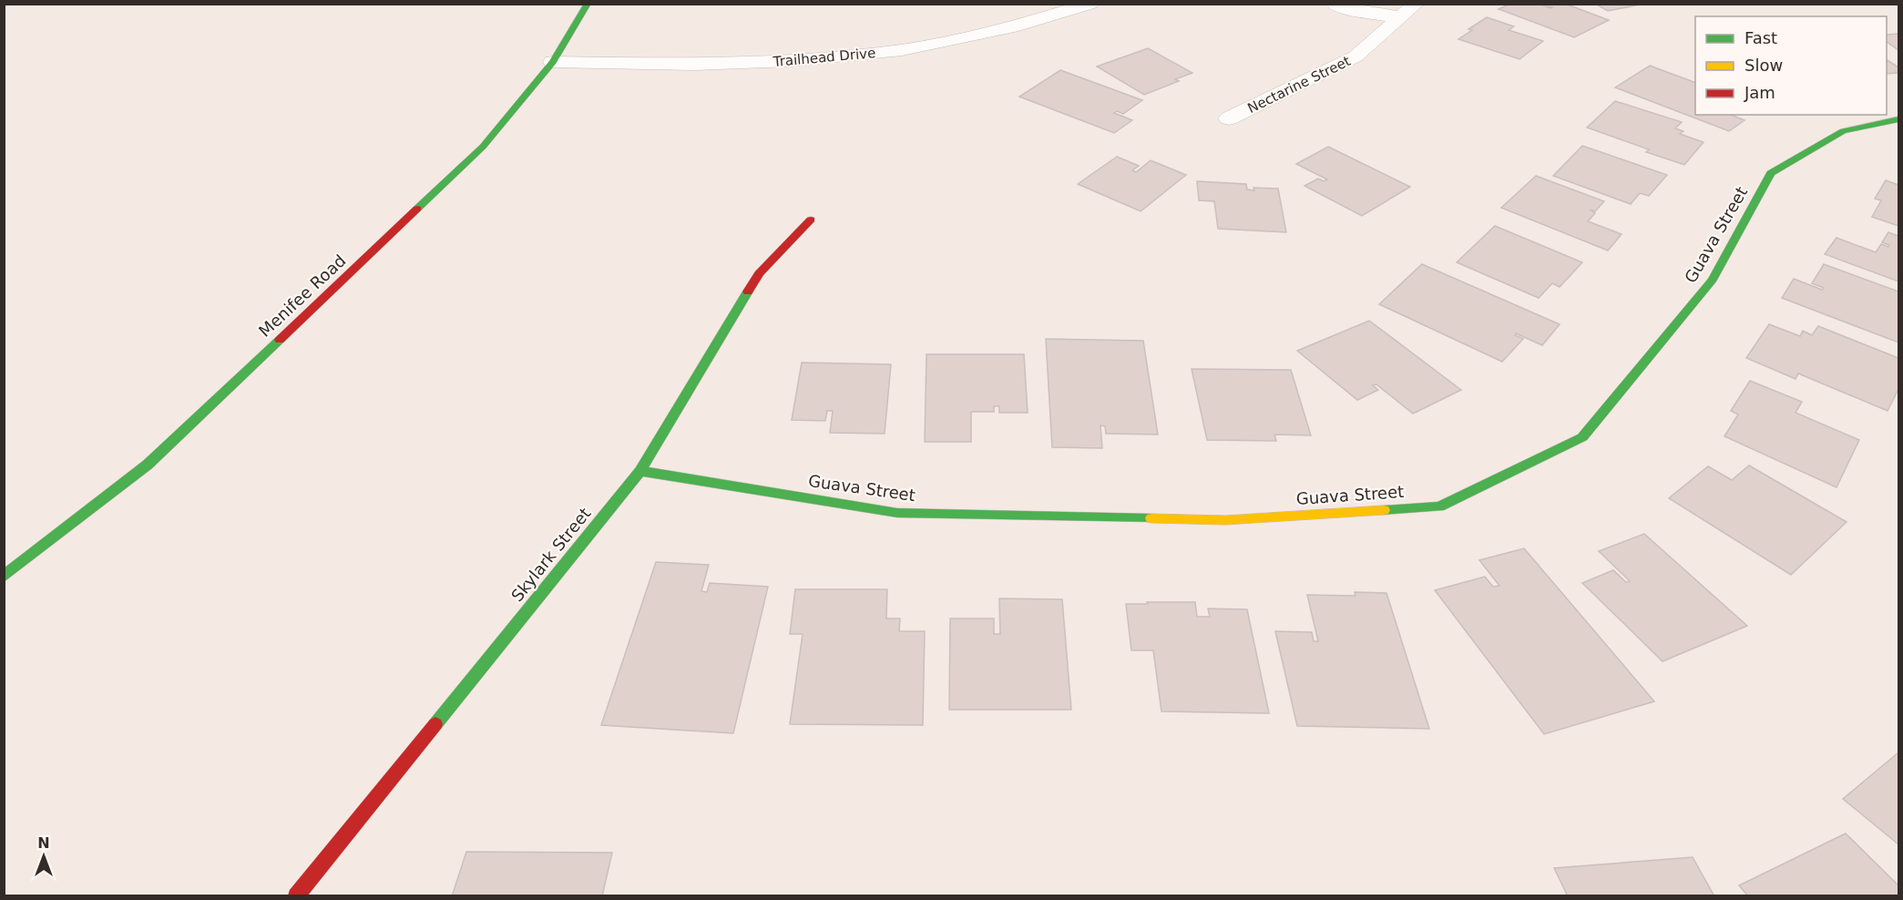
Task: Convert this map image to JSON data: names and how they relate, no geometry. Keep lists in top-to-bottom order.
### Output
{
  "streets": {
    "street": [
      "Trailhead Drive",
      "Nectarine Street",
      "Guava Street",
      "Menifee Road",
      "Skylark Street"
    ]
  },
  "crossings": [
    ["Trailhead Drive", "Menifee Road"],
    ["Guava Street", "Skylark Street"]
  ],
  "legend": ["Fast", "Slow", "Jam"],
  "north": "top"
}
